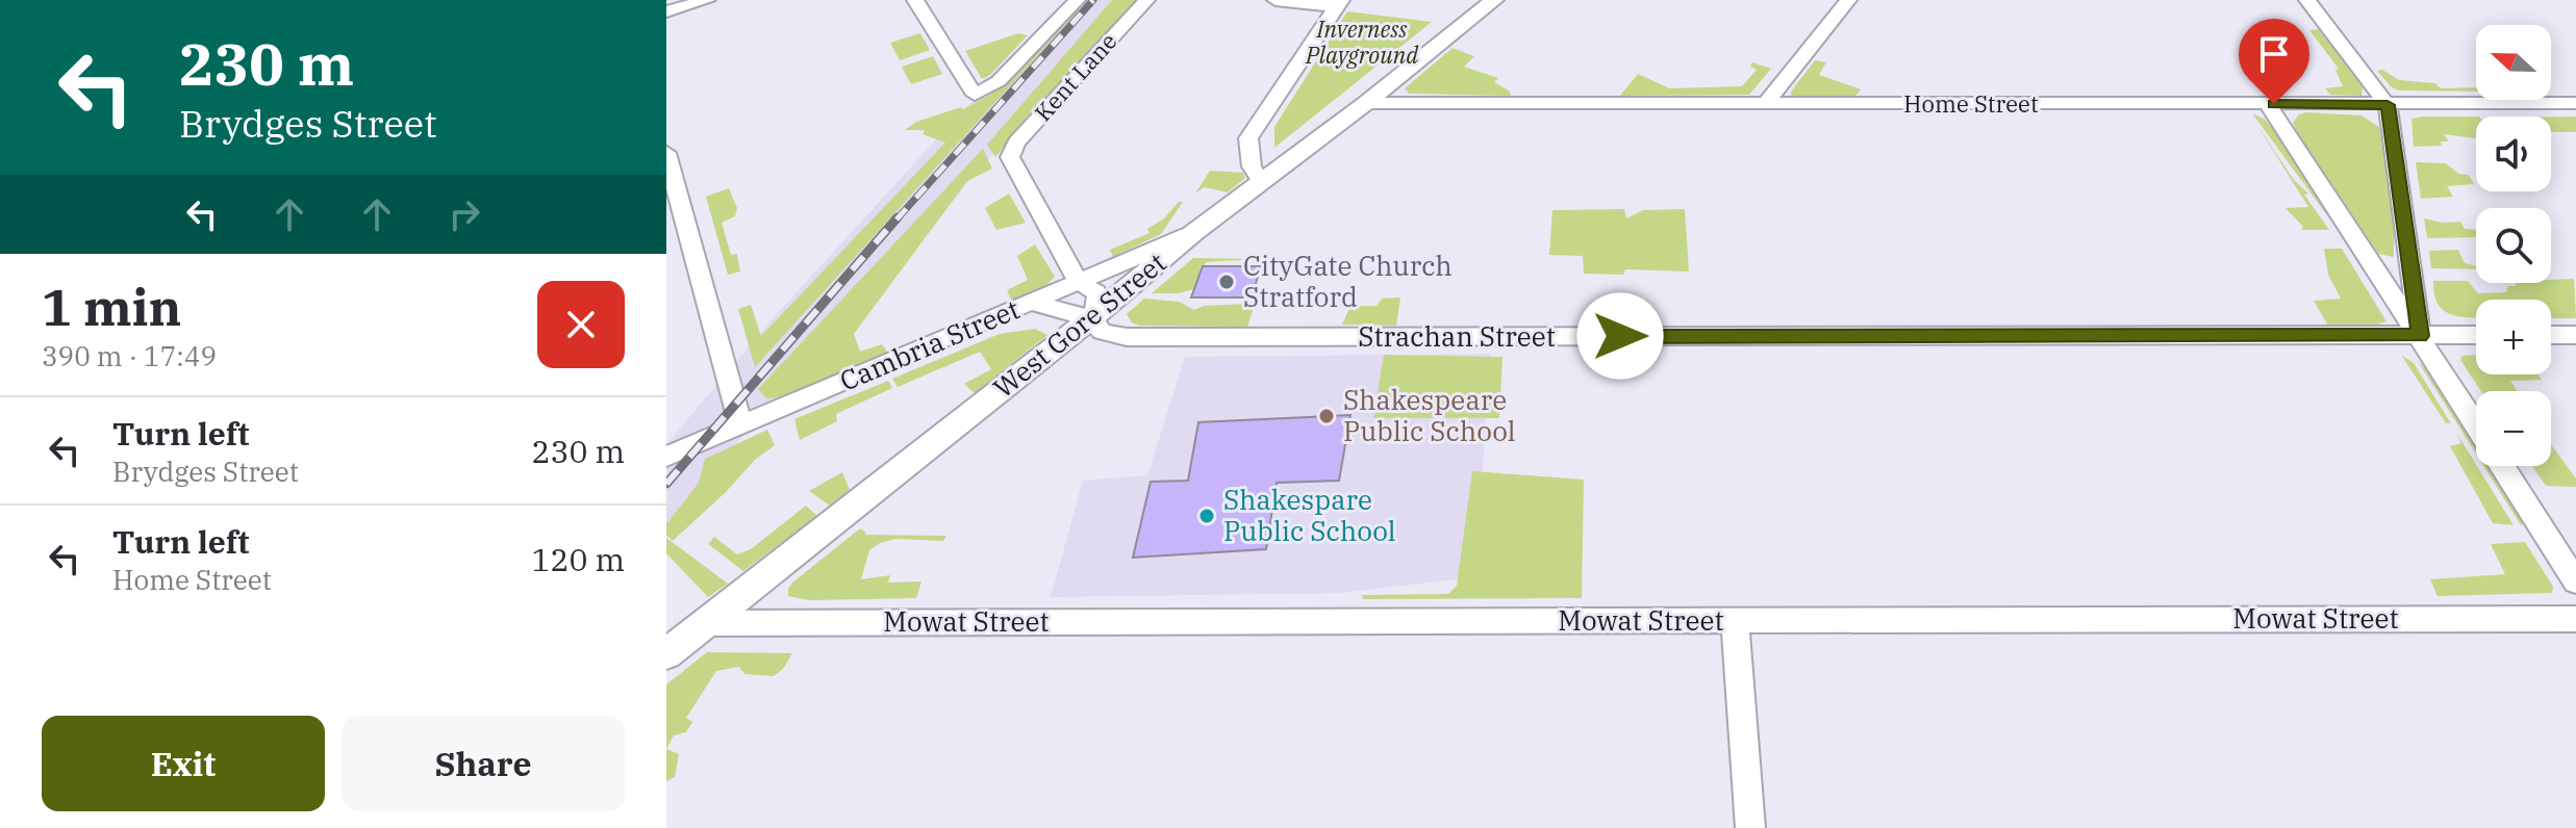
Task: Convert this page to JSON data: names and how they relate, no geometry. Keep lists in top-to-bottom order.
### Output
{
  "streets": {
    "street": [
      "Kent Lane",
      "Home Street",
      "West Gore Street",
      "Strachan Street",
      "Cambria Street",
      "Mowat Street"
    ]
  },
  "crossings": [
    ["Kent Lane", "Cambria Street"],
    ["Home Street", "West Gore Street"],
    ["West Gore Street", "Strachan Street"],
    ["West Gore Street", "Cambria Street"],
    ["West Gore Street", "Mowat Street"],
    ["Strachan Street", "Cambria Street"]
  ],
  "parks": ["Inverness Playground"],
  "places": ["CityGate Church Stratford", "Shakespeare Public School", "Shakespare Public School"],
  "north": "left",
  "page": {
    "turn": ["230 m", "Brydges Street"],
    "map_buttons": ["+", "−"],
    "heading": ["1 min", "390 m · 17:49"],
    "list": [
      {
        "name": "Turn left",
        "note": "Brydges Street",
        "value": "230 m"
      },
      {
        "name": "Turn left",
        "note": "Home Street",
        "value": "120 m"
      }
    ],
    "buttons": ["Exit", "Share"]
  }
}
